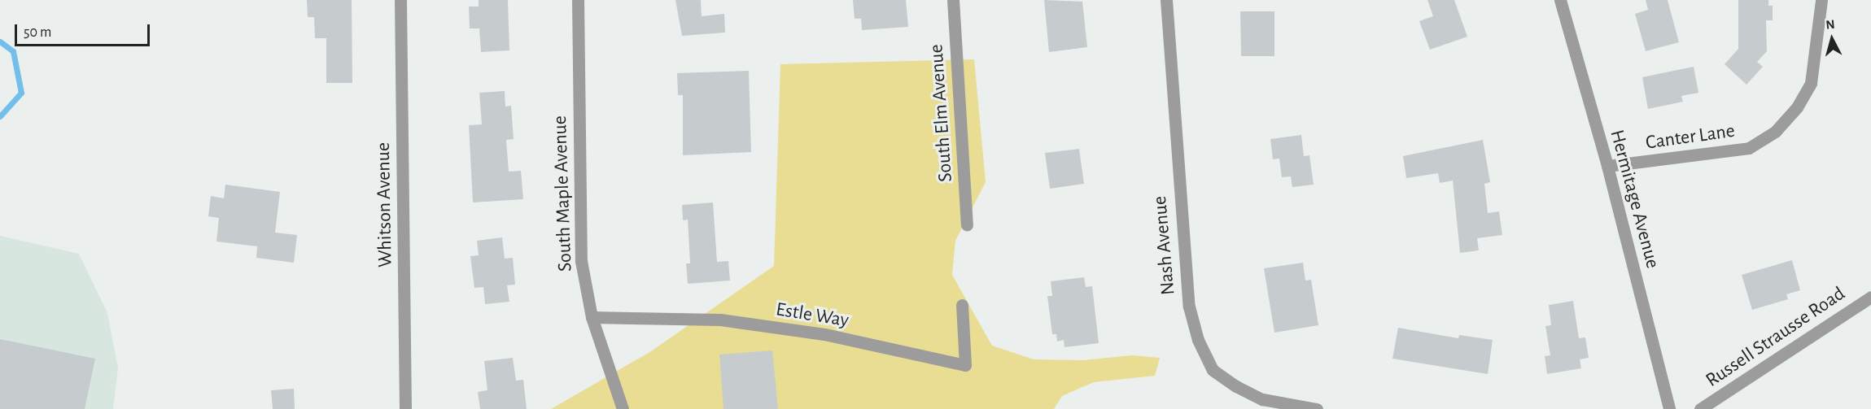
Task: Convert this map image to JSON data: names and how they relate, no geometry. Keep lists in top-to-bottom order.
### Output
{
  "streets": {
    "street": [
      "South Elm Avenue",
      "Canter Lane",
      "South Maple Avenue",
      "Hermitage Avenue",
      "Whitson Avenue",
      "Nash Avenue",
      "Estle Way",
      "Russell Strausse Road"
    ]
  },
  "crossings": [
    ["Canter Lane", "Hermitage Avenue"],
    ["South Maple Avenue", "Estle Way"]
  ],
  "scale_bar": "50 m",
  "north": "top"
}
